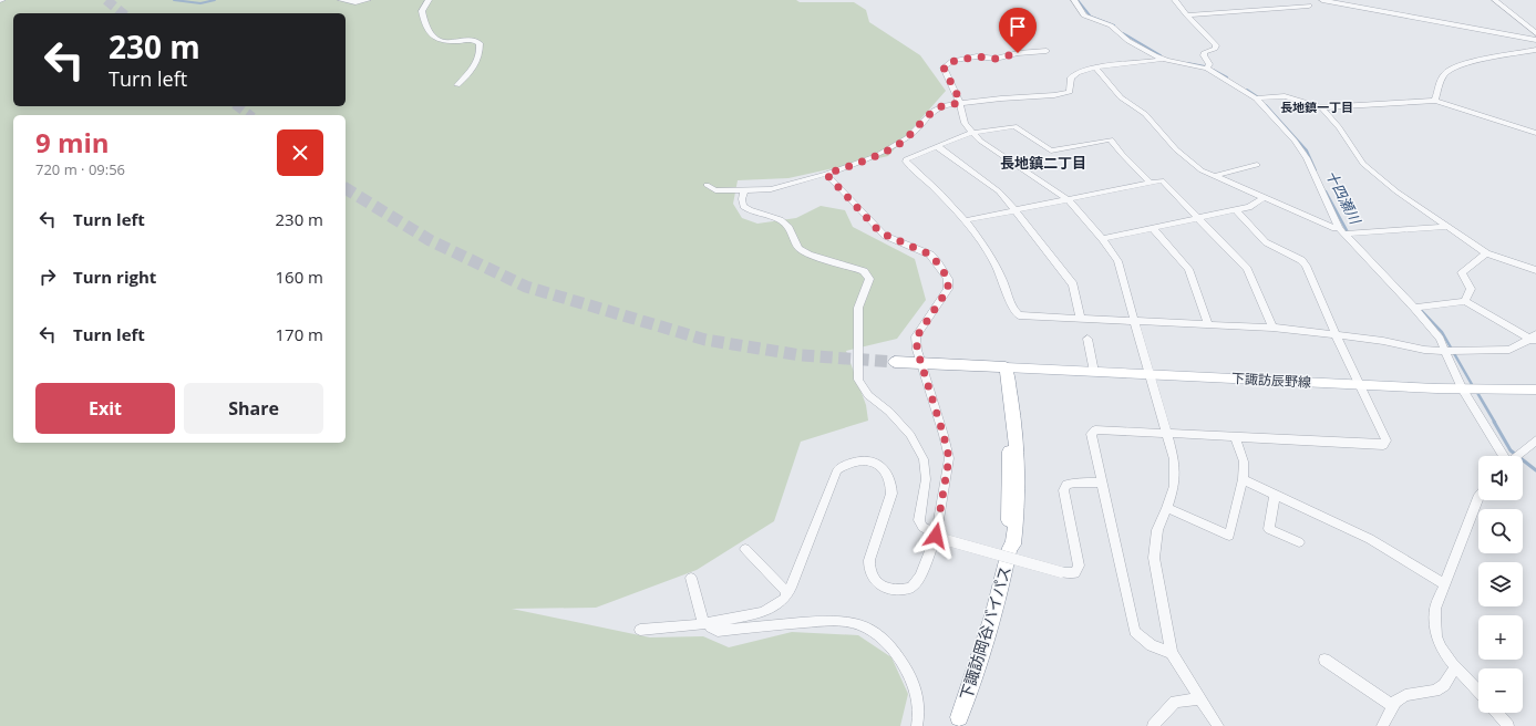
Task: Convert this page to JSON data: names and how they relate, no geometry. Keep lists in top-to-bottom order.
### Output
{
  "streets": {
    "highway": ["下諏訪岡谷バイパス"],
    "main road": ["下諏訪辰野線"]
  },
  "crossings": [
    ["下諏訪辰野線", "下諏訪岡谷バイパス"]
  ],
  "districts": ["長地鎮一丁目", "長地鎮二丁目"],
  "water": ["十四瀬川"],
  "page": {
    "turn": ["230 m", "Turn left"],
    "heading": ["9 min", "720 m · 09:56"],
    "list": [
      {
        "name": "Turn left",
        "value": "230 m"
      },
      {
        "name": "Turn right",
        "value": "160 m"
      },
      {
        "name": "Turn left",
        "value": "170 m"
      }
    ],
    "buttons": ["Exit", "Share"],
    "map_buttons": ["+", "−"]
  }
}
